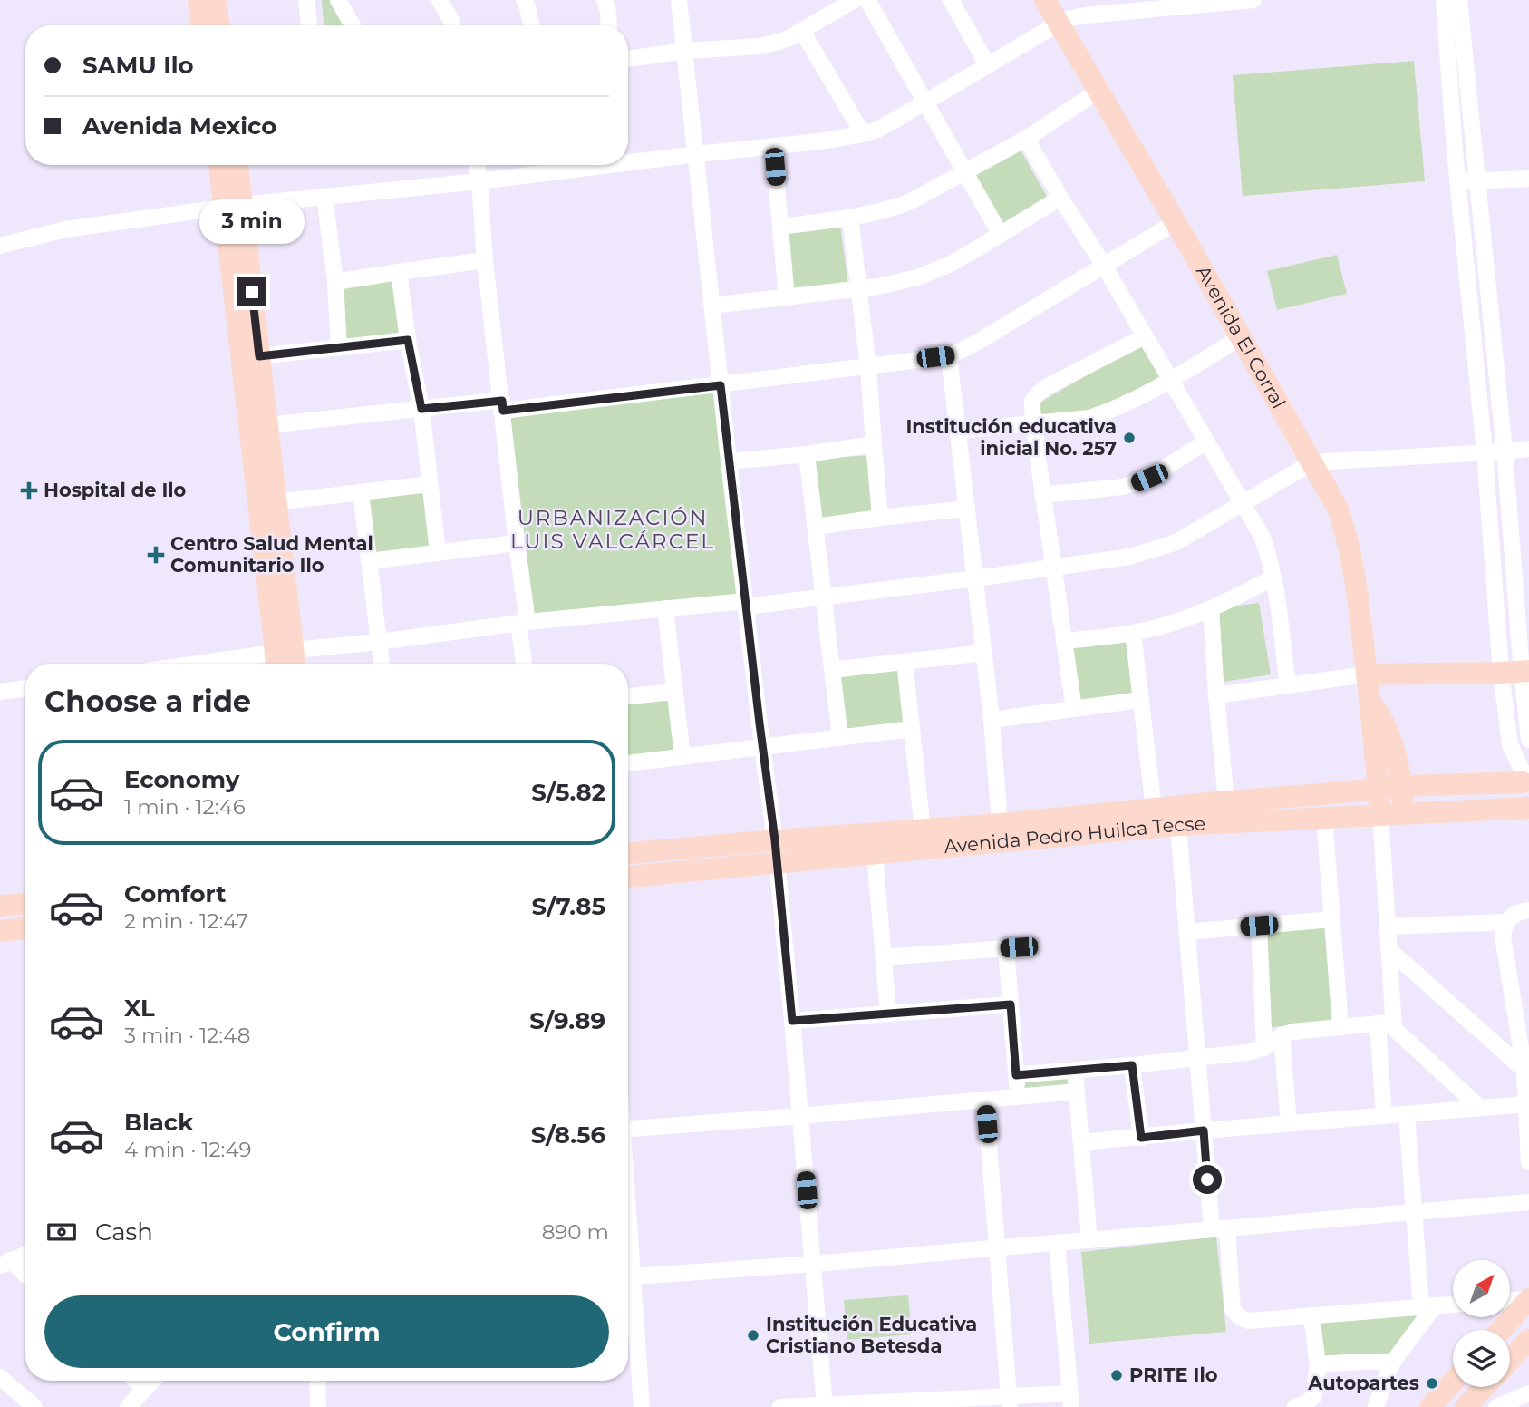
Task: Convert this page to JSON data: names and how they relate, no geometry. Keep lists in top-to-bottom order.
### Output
{
  "streets": {
    "main road": ["Avenida El Corral", "Avenida Pedro Huilca Tecse"]
  },
  "crossings": [
    ["Avenida El Corral", "Avenida Pedro Huilca Tecse"]
  ],
  "districts": ["URBANIZACIÓN LUIS VALCÁRCEL"],
  "places": {
    "other": [
      "Institución educativa inicial No. 257",
      "Institución Educativa Cristiano Betesda",
      "PRITE Ilo",
      "Autopartes"
    ],
    "health": ["Hospital de Ilo", "Centro Salud Mental Comunitario Ilo"]
  },
  "north": "top right",
  "page": {
    "banner": ["SAMU Ilo", "Avenida Mexico"],
    "bubble": "3 min",
    "heading": "Choose a ride",
    "list": [
      {
        "name": "Economy",
        "note": "1 min · 12:46",
        "value": "S/5.82"
      },
      {
        "name": "Comfort",
        "note": "2 min · 12:47",
        "value": "S/7.85"
      },
      {
        "name": "XL",
        "note": "3 min · 12:48",
        "value": "S/9.89"
      },
      {
        "name": "Black",
        "note": "4 min · 12:49",
        "value": "S/8.56"
      }
    ],
    "pay": ["Cash", "890 m"],
    "buttons": "Confirm"
  }
}
